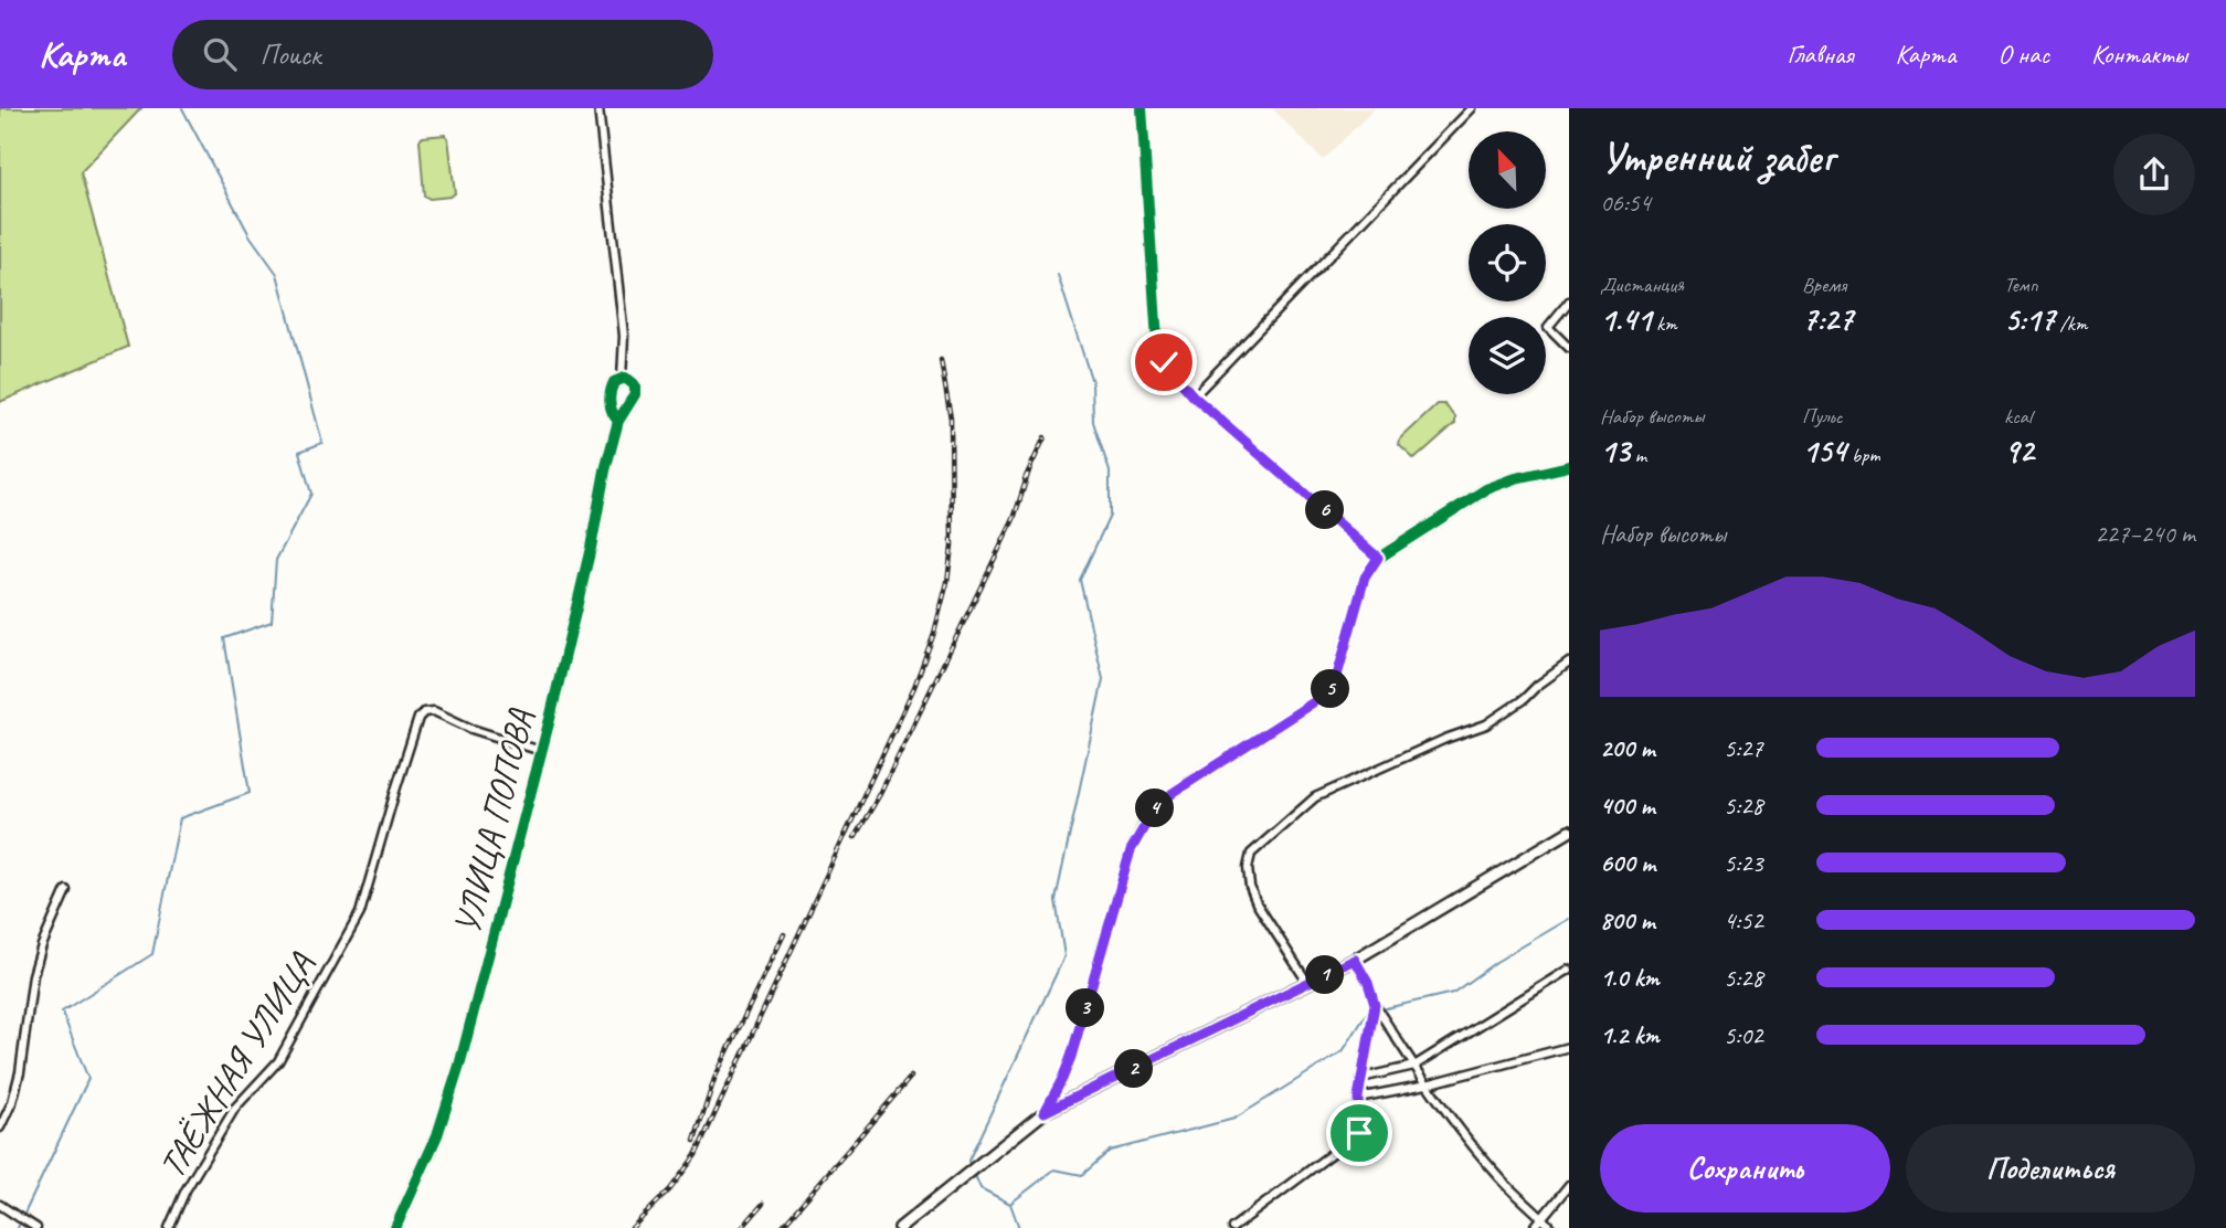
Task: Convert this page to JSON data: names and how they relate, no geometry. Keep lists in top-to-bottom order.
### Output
{
  "streets": {
    "street": ["УЛИЦА ПОПОВА", "ТАЁЖНАЯ УЛИЦА"]
  },
  "crossings": [
    ["УЛИЦА ПОПОВА", "ТАЁЖНАЯ УЛИЦА"]
  ],
  "north": "top left",
  "page": {
    "header": "Карта",
    "search": "Поиск",
    "nav": [
      "Главная",
      "Карта",
      "О нас",
      "Контакты"
    ],
    "heading": ["Утренний забег", "06:54"],
    "stats": [
      ["Дистанция", "1.41 km"],
      ["Время", "7:27"],
      ["Темп", "5:17 /km"],
      ["Набор высоты", "13 m"],
      ["Пульс", "154 bpm"],
      ["kcal", "92"]
    ],
    "pins": [
      "6",
      "5",
      "4",
      "1",
      "3",
      "2"
    ],
    "chart": ["Набор высоты", "227–240 m"],
    "list": [
      {
        "name": "200 m",
        "note": "5:27"
      },
      {
        "name": "400 m",
        "note": "5:28"
      },
      {
        "name": "600 m",
        "note": "5:23"
      },
      {
        "name": "800 m",
        "note": "4:52"
      },
      {
        "name": "1.0 km",
        "note": "5:28"
      },
      {
        "name": "1.2 km",
        "note": "5:02"
      }
    ],
    "buttons": ["Сохранить", "Поделиться"]
  }
}
